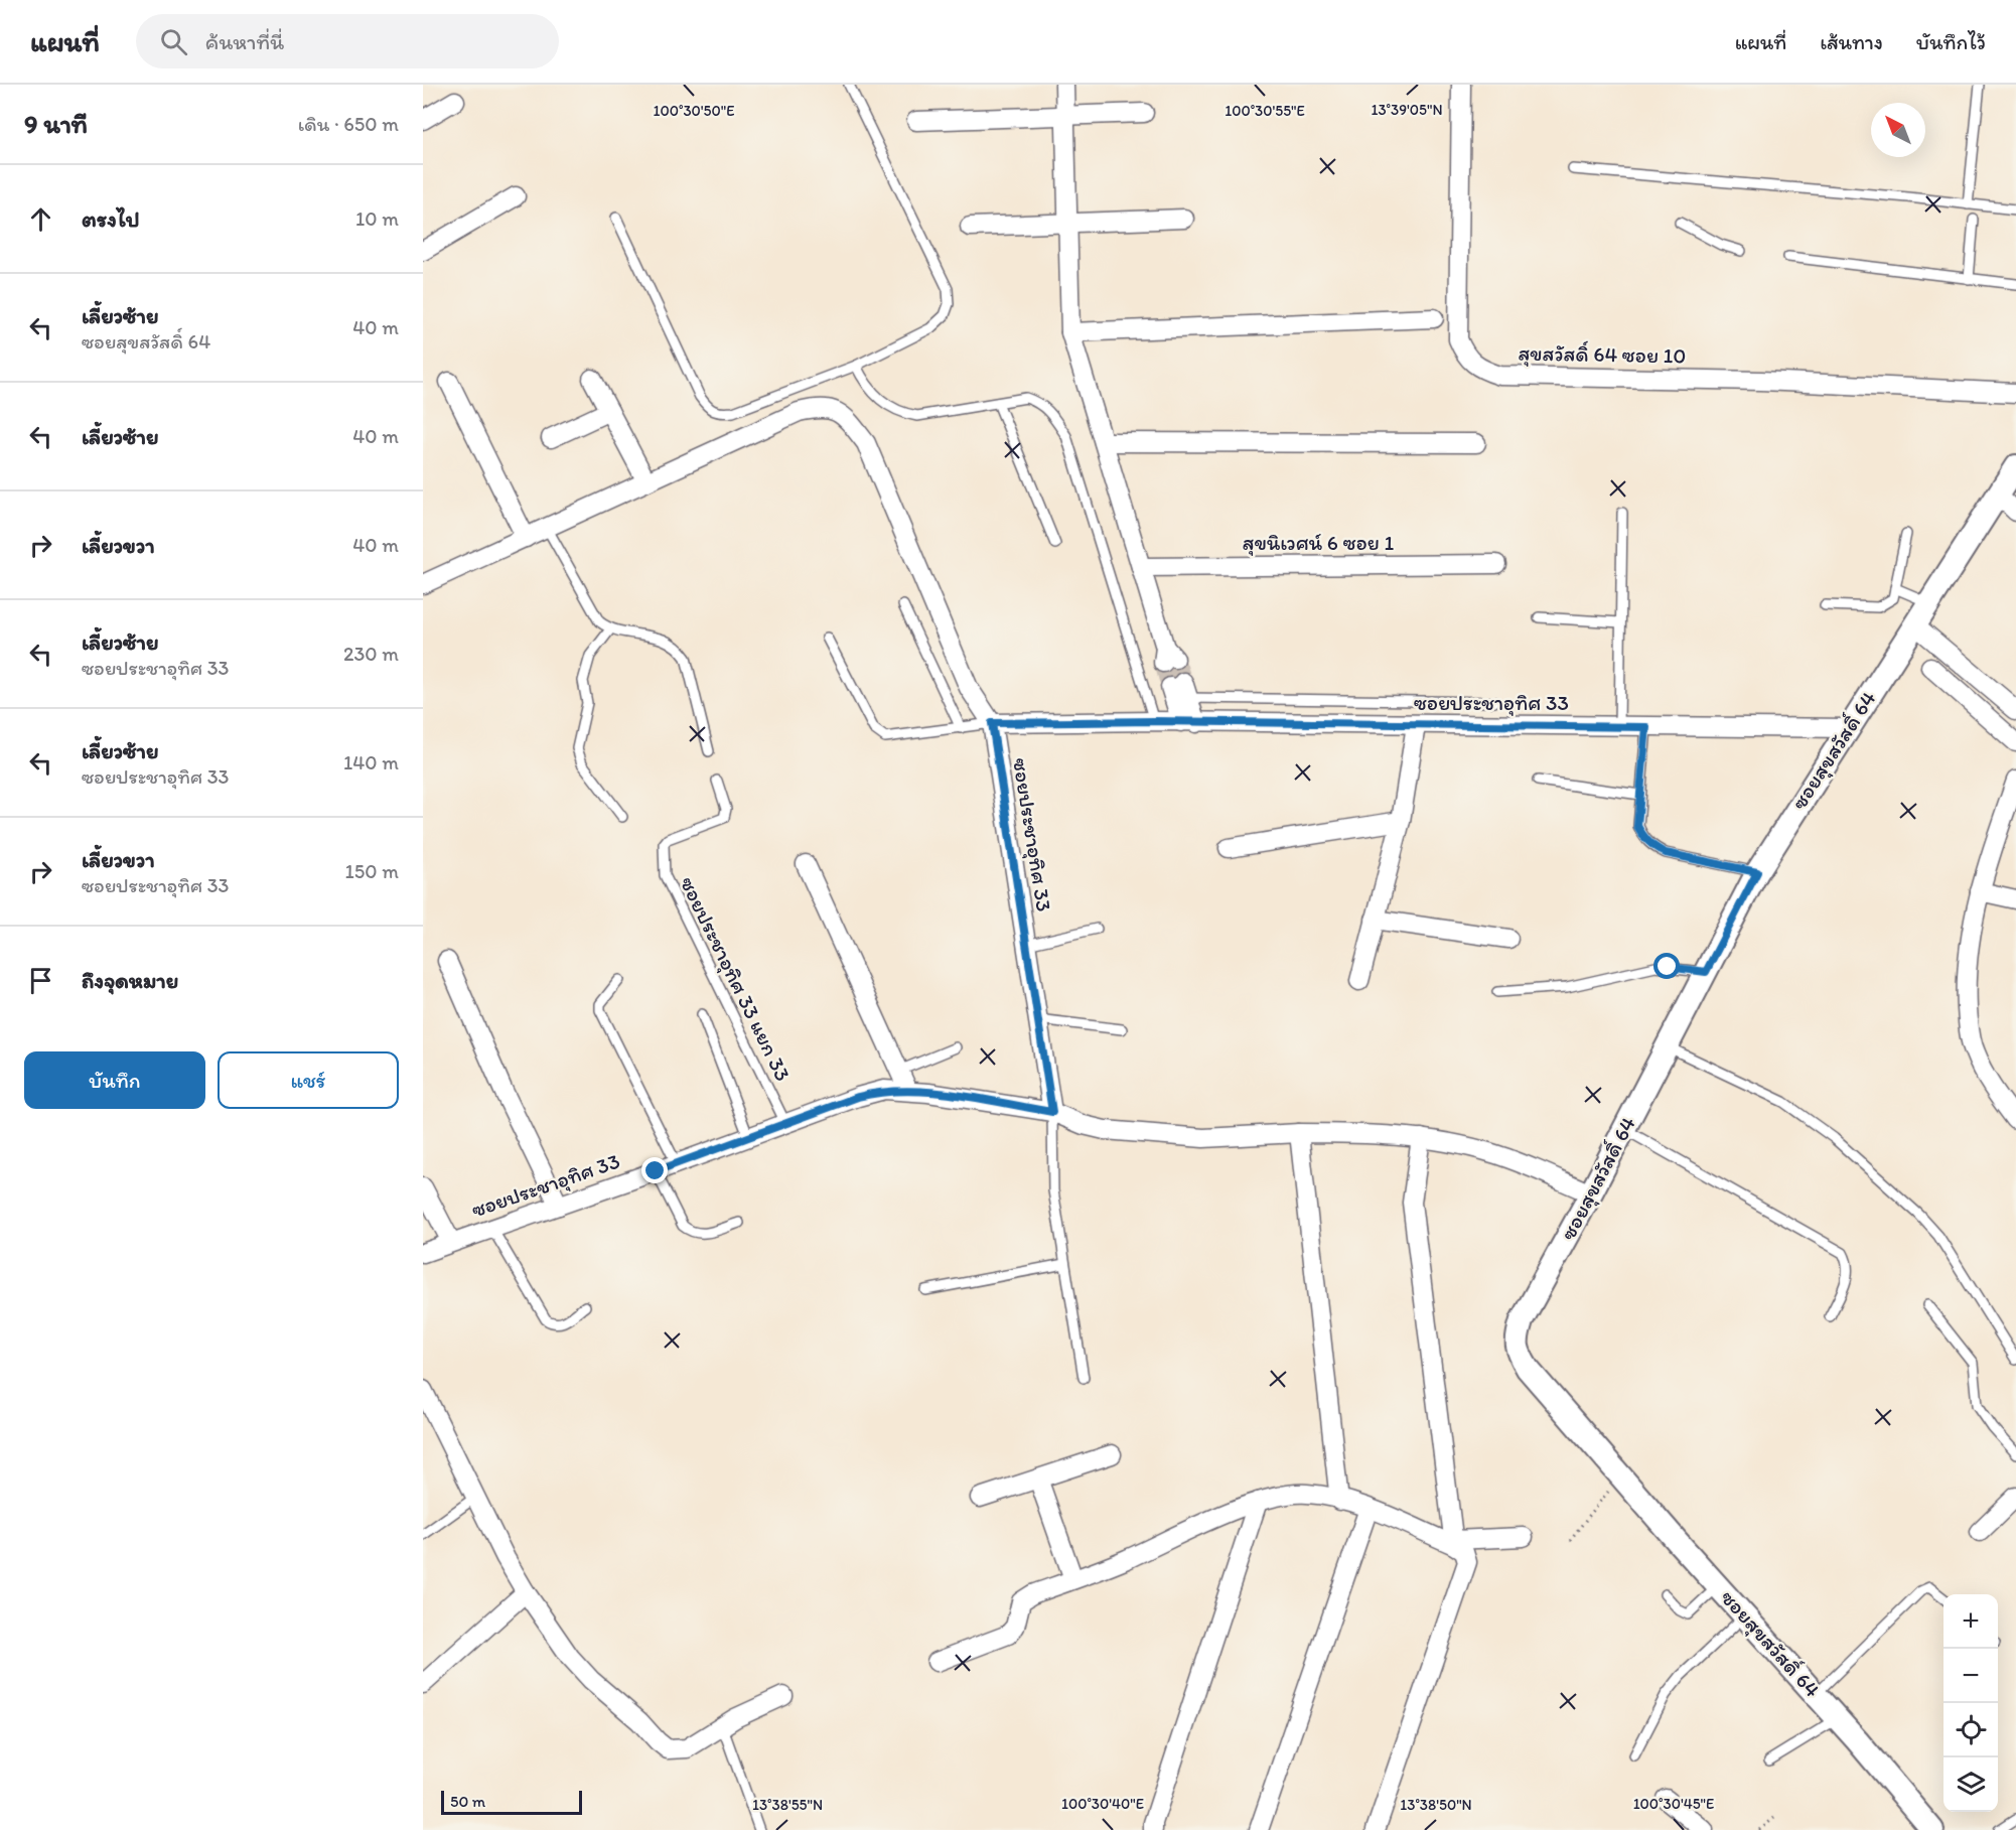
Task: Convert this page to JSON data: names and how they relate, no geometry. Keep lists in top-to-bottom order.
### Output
{
  "streets": {
    "street": [
      "สุขสวัสดิ์ 64 ซอย 10",
      "สุขนิเวศน์ 6 ซอย 1",
      "ซอยประชาอุทิศ 33",
      "ซอยสุขสวัสดิ์ 64"
    ],
    "lane": ["ซอยประชาอุทิศ 33 แยก 33"]
  },
  "crossings": [
    ["ซอยประชาอุทิศ 33", "ซอยสุขสวัสดิ์ 64"],
    ["ซอยประชาอุทิศ 33", "ซอยประชาอุทิศ 33 แยก 33"]
  ],
  "scale_bar": "50 m",
  "north": "top left",
  "page": {
    "header": "แผนที่",
    "search": "ค้นหาที่นี่",
    "nav": ["แผนที่", "เส้นทาง", "บันทึกไว้"],
    "heading": ["9 นาที", "เดิน · 650 m"],
    "list": [
      ["ตรงไป", "10 m"],
      ["เลี้ยวซ้าย", "ซอยสุขสวัสดิ์ 64", "40 m"],
      ["เลี้ยวซ้าย", "40 m"],
      ["เลี้ยวขวา", "40 m"],
      ["เลี้ยวซ้าย", "ซอยประชาอุทิศ 33", "230 m"],
      ["เลี้ยวซ้าย", "ซอยประชาอุทิศ 33", "140 m"],
      ["เลี้ยวขวา", "ซอยประชาอุทิศ 33", "150 m"],
      "ถึงจุดหมาย"
    ],
    "buttons": ["บันทึก", "แชร์"],
    "map_buttons": ["+", "−"],
    "scale": "50 m"
  },
  "coordinates": [
    "13°39'05\"N",
    "100°30'50\"E",
    "100°30'55\"E",
    "100°30'40\"E",
    "100°30'45\"E",
    "13°38'55\"N",
    "13°38'50\"N"
  ]
}
